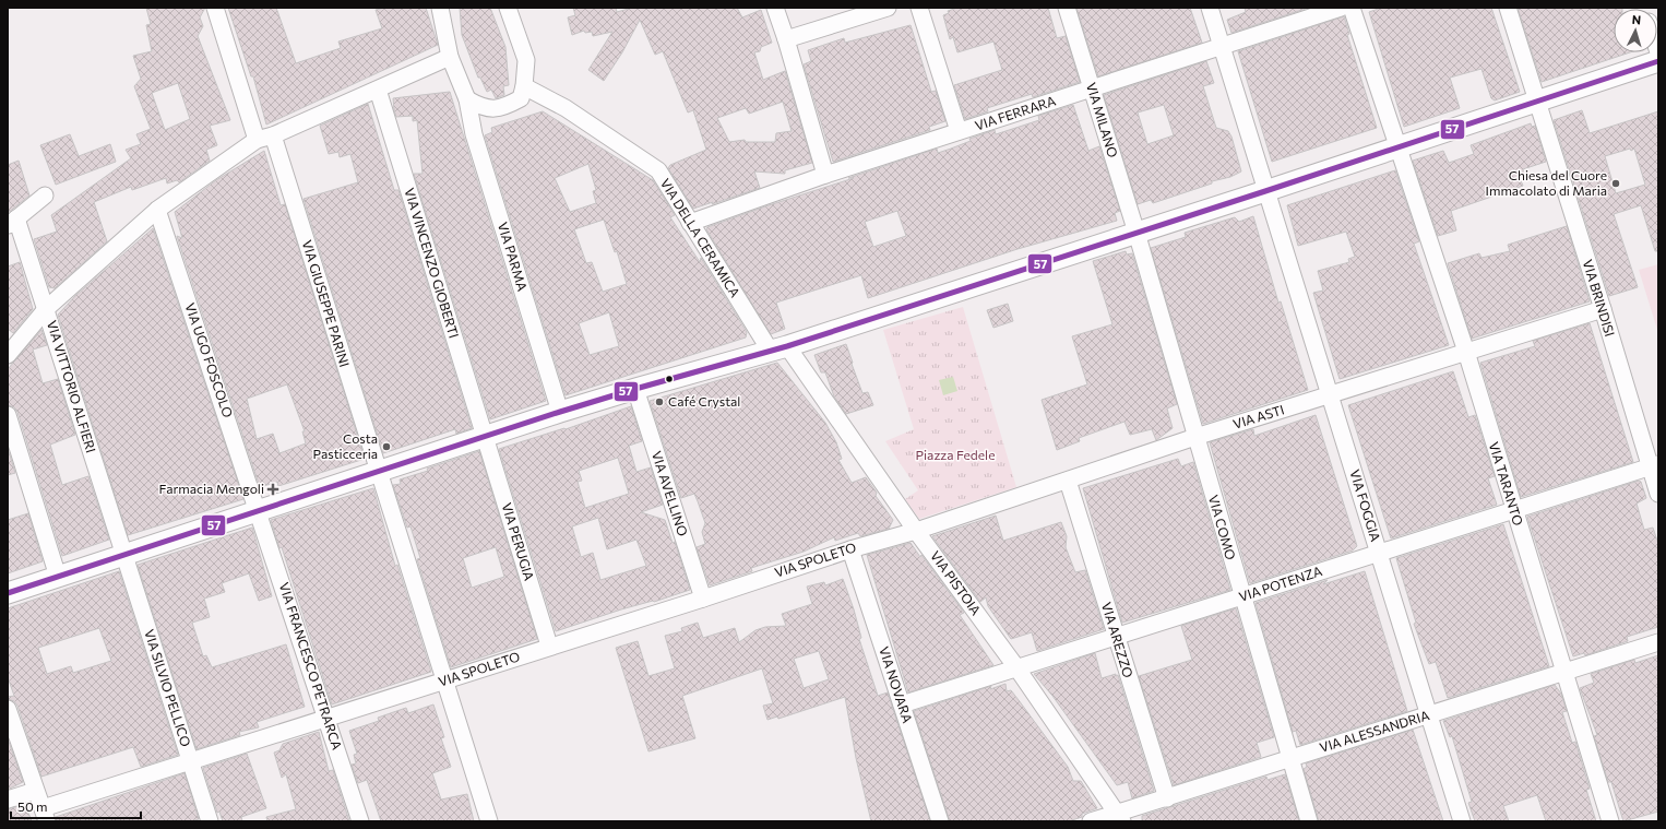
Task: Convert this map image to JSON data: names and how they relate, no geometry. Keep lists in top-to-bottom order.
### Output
{
  "streets": {
    "street": [
      "VIA FERRARA",
      "VIA MILANO",
      "VIA DELLA CERAMICA",
      "VIA PARMA",
      "VIA VINCENZO GIOBERTI",
      "VIA BRINDISI",
      "VIA GIUSEPPE PARINI",
      "VIA UGO FOSCOLO",
      "VIA VITTORIO ALFIERI",
      "VIA ASTI",
      "VIA TARANTO",
      "VIA AVELLINO",
      "VIA FOGGIA",
      "VIA COMO",
      "VIA PERUGIA",
      "VIA SPOLETO",
      "VIA PISTOIA",
      "VIA POTENZA",
      "VIA AREZZO",
      "VIA FRANCESCO PETRARCA",
      "VIA NOVARA",
      "VIA SILVIO PELLICO",
      "VIA ALESSANDRIA"
    ]
  },
  "crossings": [
    ["VIA FERRARA", "VIA MILANO"],
    ["VIA FERRARA", "VIA DELLA CERAMICA"],
    ["VIA FERRARA", "VIA FOGGIA"],
    ["VIA MILANO", "VIA COMO"],
    ["VIA DELLA CERAMICA", "VIA PISTOIA"],
    ["VIA VINCENZO GIOBERTI", "VIA PERUGIA"],
    ["VIA BRINDISI", "VIA ASTI"],
    ["VIA BRINDISI", "VIA POTENZA"],
    ["VIA GIUSEPPE PARINI", "VIA SPOLETO"],
    ["VIA UGO FOSCOLO", "VIA FRANCESCO PETRARCA"],
    ["VIA VITTORIO ALFIERI", "VIA SILVIO PELLICO"],
    ["VIA ASTI", "VIA TARANTO"],
    ["VIA ASTI", "VIA FOGGIA"],
    ["VIA ASTI", "VIA COMO"],
    ["VIA ASTI", "VIA SPOLETO"],
    ["VIA ASTI", "VIA PISTOIA"],
    ["VIA ASTI", "VIA AREZZO"],
    ["VIA TARANTO", "VIA POTENZA"],
    ["VIA TARANTO", "VIA ALESSANDRIA"],
    ["VIA AVELLINO", "VIA SPOLETO"],
    ["VIA FOGGIA", "VIA POTENZA"],
    ["VIA FOGGIA", "VIA ALESSANDRIA"],
    ["VIA COMO", "VIA POTENZA"],
    ["VIA COMO", "VIA ALESSANDRIA"],
    ["VIA PERUGIA", "VIA SPOLETO"],
    ["VIA SPOLETO", "VIA PISTOIA"],
    ["VIA SPOLETO", "VIA FRANCESCO PETRARCA"],
    ["VIA SPOLETO", "VIA NOVARA"],
    ["VIA SPOLETO", "VIA SILVIO PELLICO"],
    ["VIA PISTOIA", "VIA POTENZA"],
    ["VIA PISTOIA", "VIA ALESSANDRIA"],
    ["VIA POTENZA", "VIA AREZZO"],
    ["VIA POTENZA", "VIA NOVARA"],
    ["VIA AREZZO", "VIA ALESSANDRIA"]
  ],
  "parks": ["Piazza Fedele"],
  "places": {
    "other": ["Chiesa del Cuore Immacolato di Maria", "Café Crystal", "Costa Pasticceria"],
    "health": ["Farmacia Mengoli"]
  },
  "lines": ["transit line 57"],
  "scale_bar": "50 m",
  "north": "top"
}
